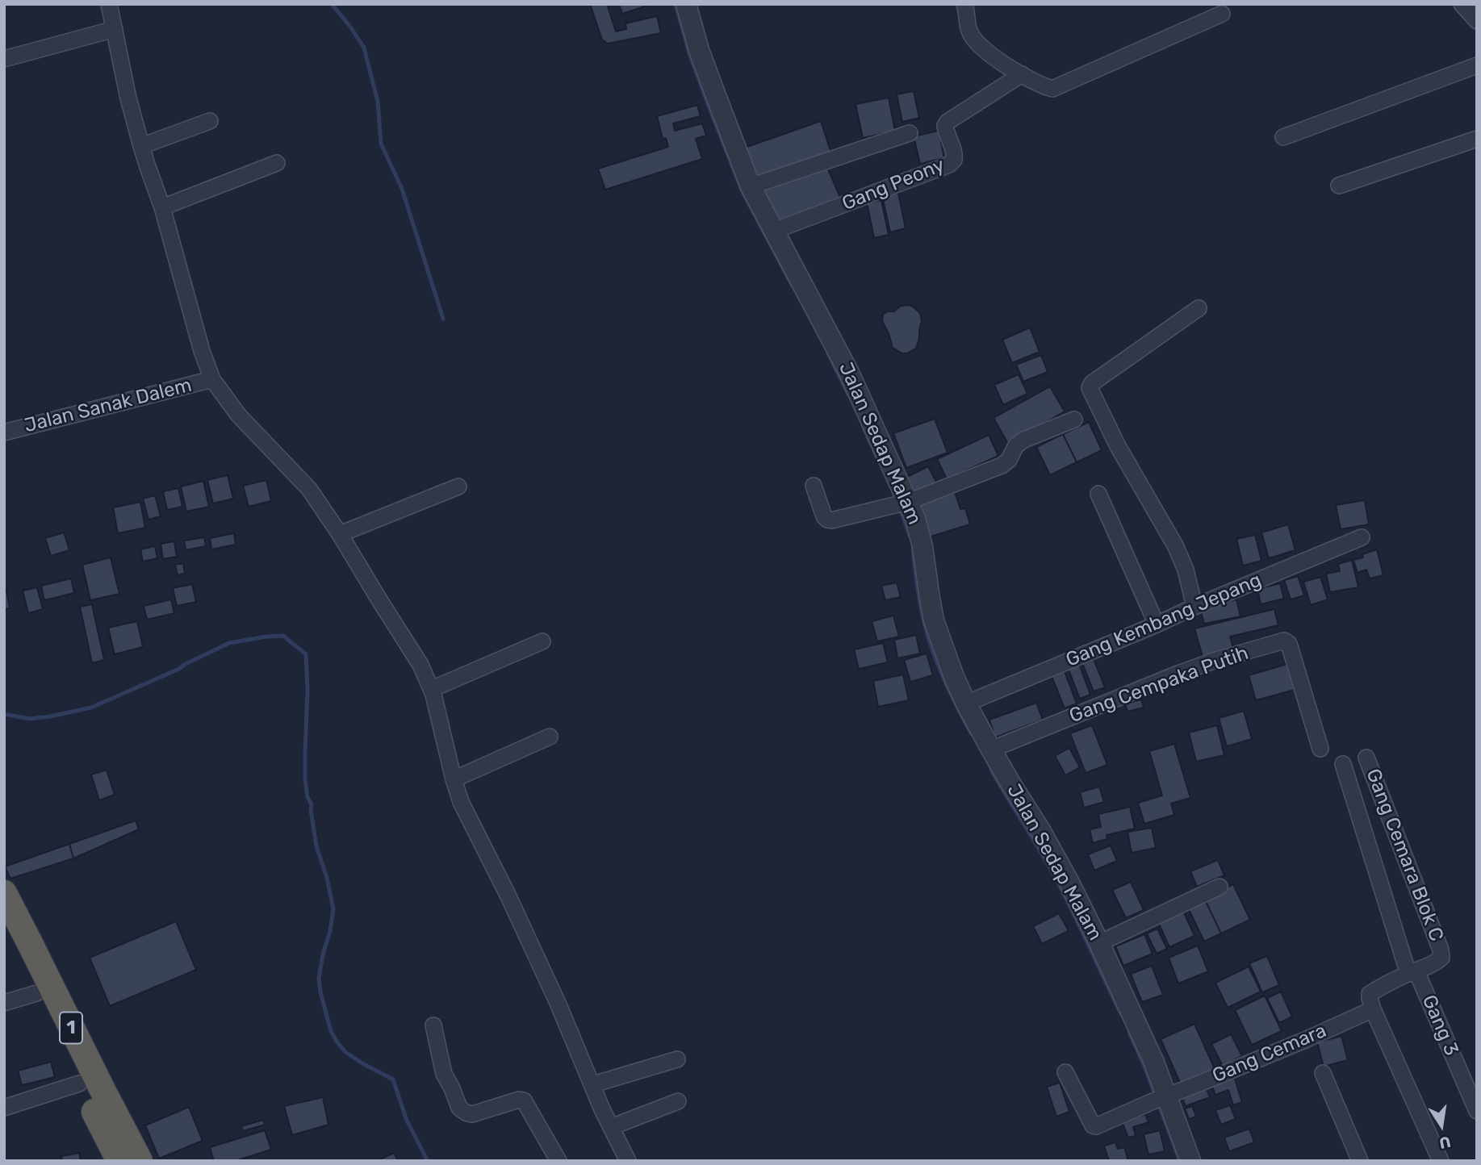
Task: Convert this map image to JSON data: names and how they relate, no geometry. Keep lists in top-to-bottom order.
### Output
{
  "streets": {
    "highway": ["1"],
    "street": [
      "Gang Peony",
      "Jalan Sanak Dalem",
      "Jalan Sedap Malam",
      "Gang Kembang Jepang",
      "Gang Cempaka Putih",
      "Gang Cemara Blok C",
      "Gang 3",
      "Gang Cemara"
    ]
  },
  "crossings": [
    ["Gang Peony", "Jalan Sedap Malam"],
    ["Jalan Sedap Malam", "Gang Kembang Jepang"],
    ["Jalan Sedap Malam", "Gang Cempaka Putih"],
    ["Jalan Sedap Malam", "Gang Cemara"],
    ["Gang Cemara Blok C", "Gang 3"],
    ["Gang Cemara Blok C", "Gang Cemara"]
  ],
  "north": "bottom"
}
